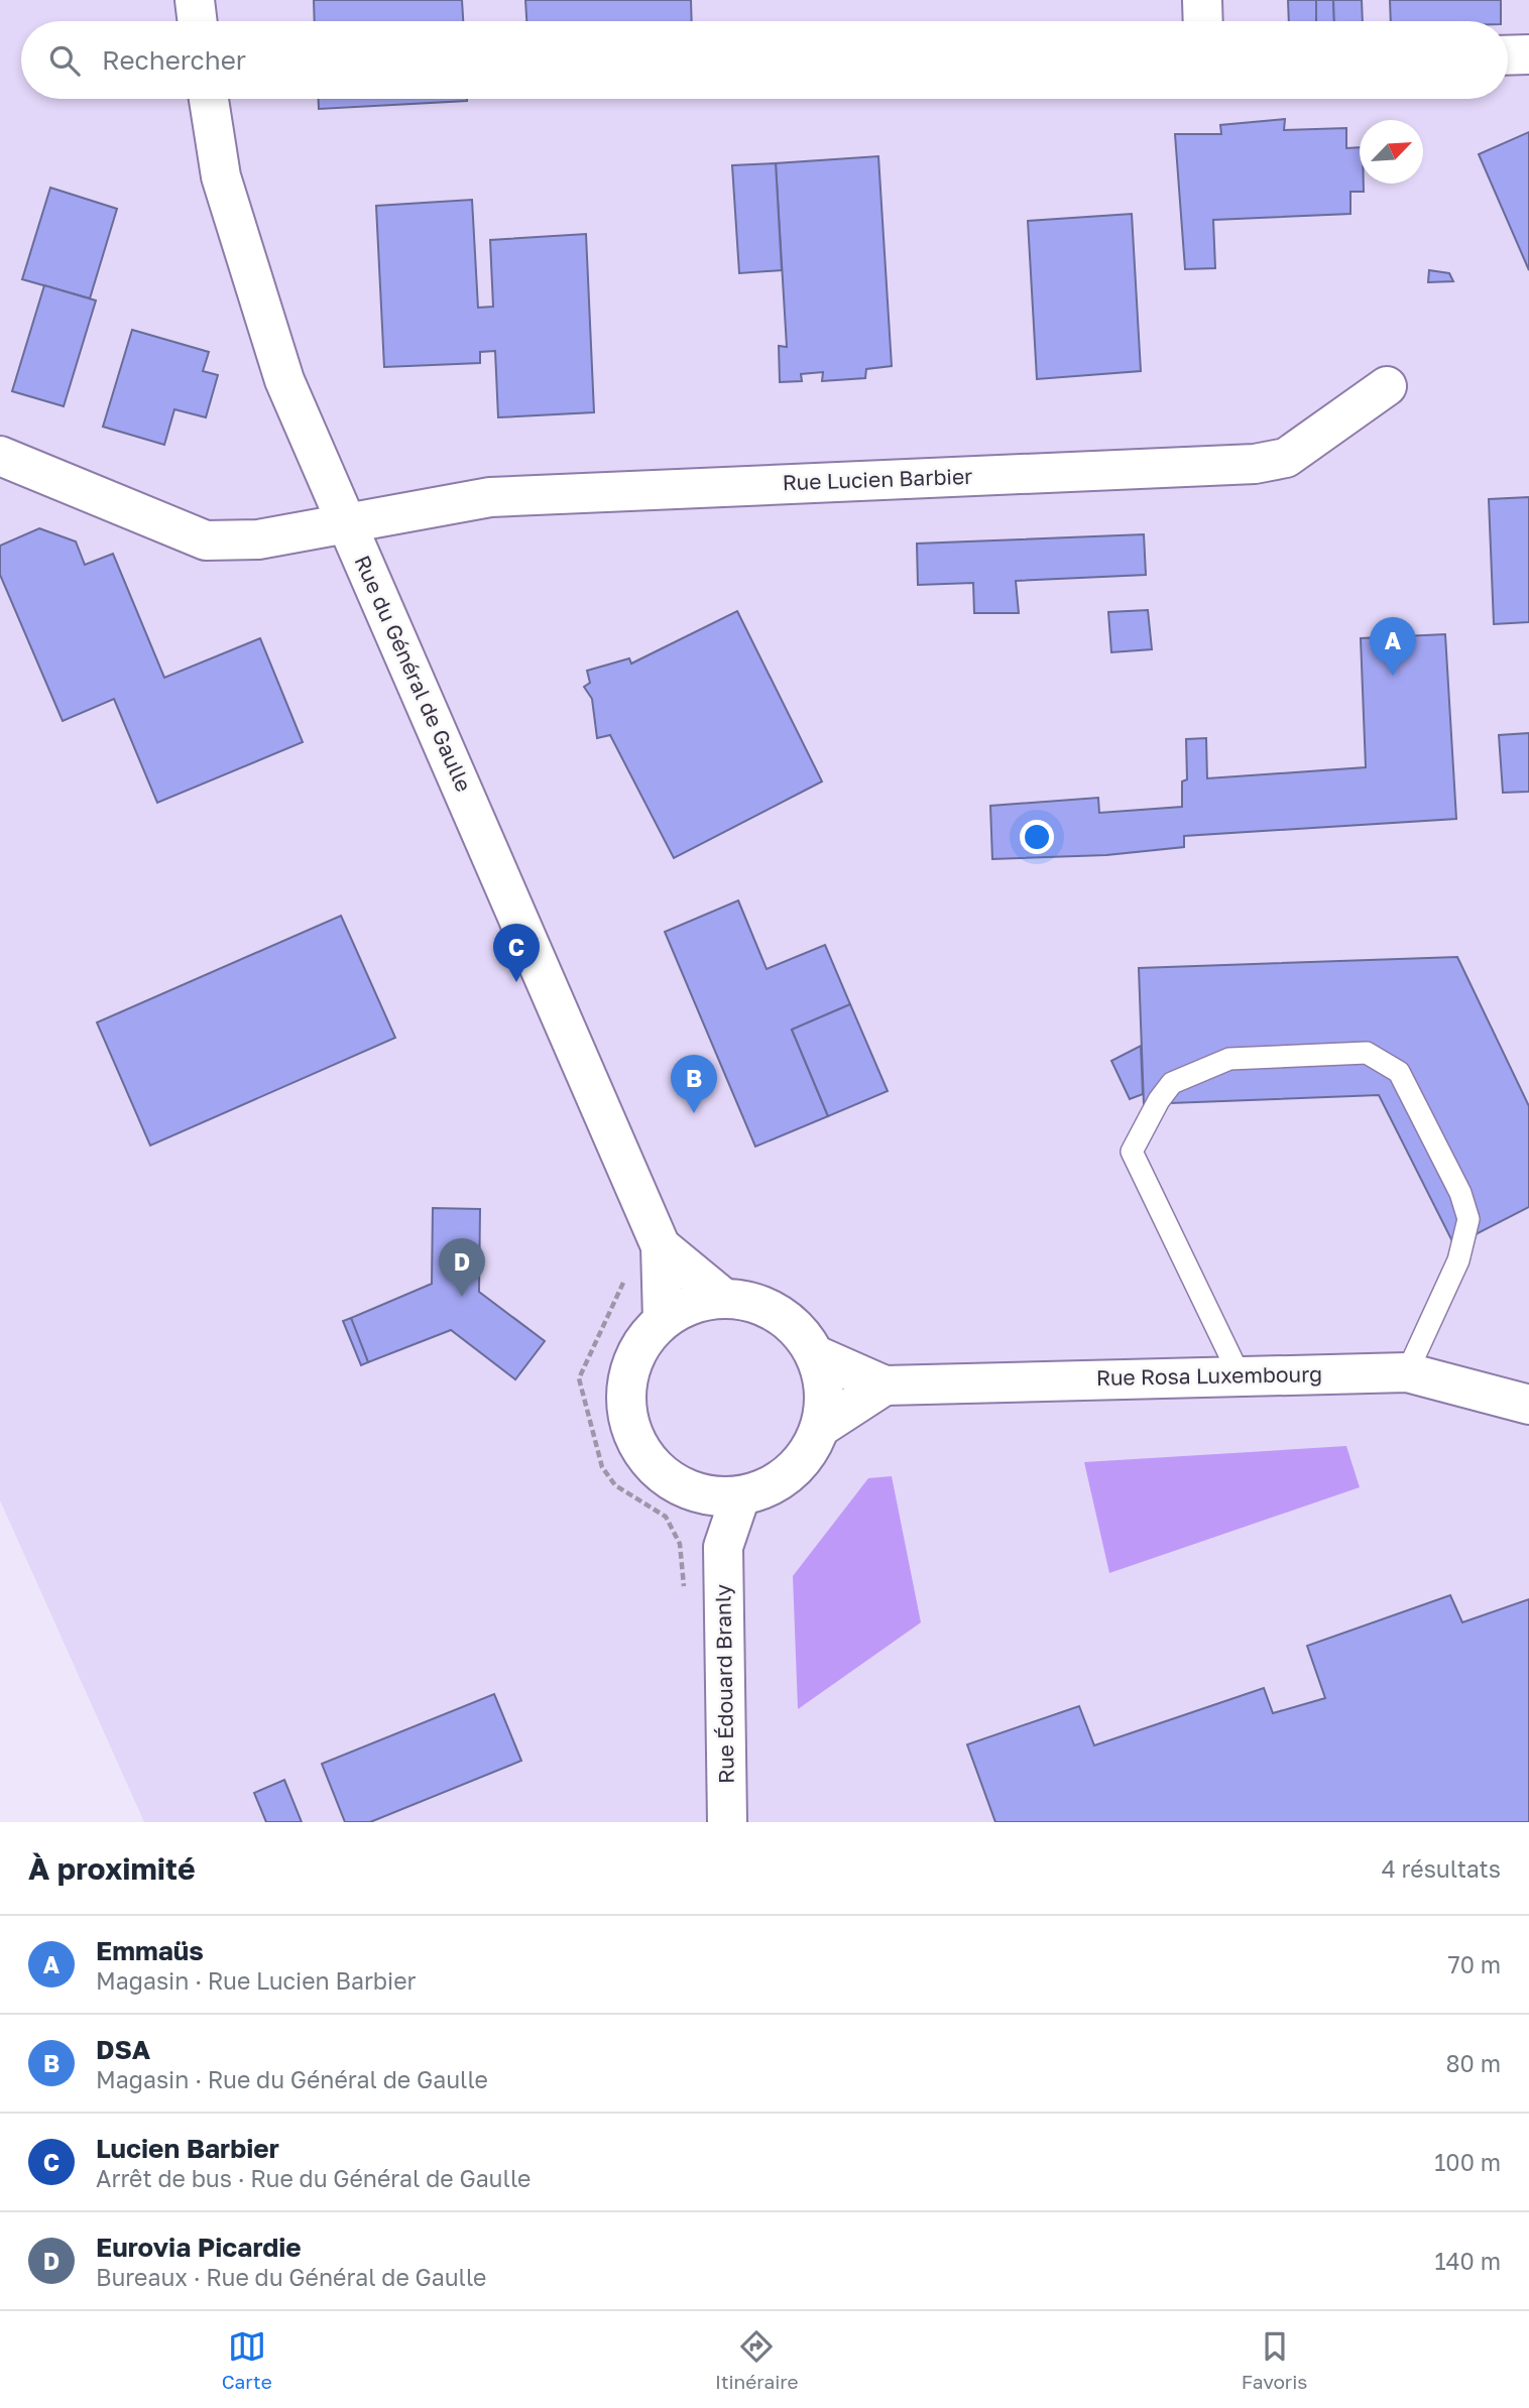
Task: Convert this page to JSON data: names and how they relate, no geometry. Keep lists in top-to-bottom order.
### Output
{
  "streets": {
    "street": [
      "Rue Lucien Barbier",
      "Rue du Général de Gaulle",
      "Rue Rosa Luxembourg",
      "Rue Édouard Branly"
    ]
  },
  "crossings": [
    ["Rue Lucien Barbier", "Rue du Général de Gaulle"],
    ["Rue du Général de Gaulle", "Rue Rosa Luxembourg"],
    ["Rue du Général de Gaulle", "Rue Édouard Branly"],
    ["Rue Rosa Luxembourg", "Rue Édouard Branly"]
  ],
  "north": "top right",
  "page": {
    "search": "Rechercher",
    "pins": [
      "A",
      "C",
      "B",
      "D"
    ],
    "heading": ["À proximité", "4 résultats"],
    "list": [
      {
        "mark": "A",
        "name": "Emmaüs",
        "note": "Magasin · Rue Lucien Barbier",
        "value": "70 m"
      },
      {
        "mark": "B",
        "name": "DSA",
        "note": "Magasin · Rue du Général de Gaulle",
        "value": "80 m"
      },
      {
        "mark": "C",
        "name": "Lucien Barbier",
        "note": "Arrêt de bus · Rue du Général de Gaulle",
        "value": "100 m"
      },
      {
        "mark": "D",
        "name": "Eurovia Picardie",
        "note": "Bureaux · Rue du Général de Gaulle",
        "value": "140 m"
      }
    ],
    "nav": ["Carte", "Itinéraire", "Favoris"]
  }
}
